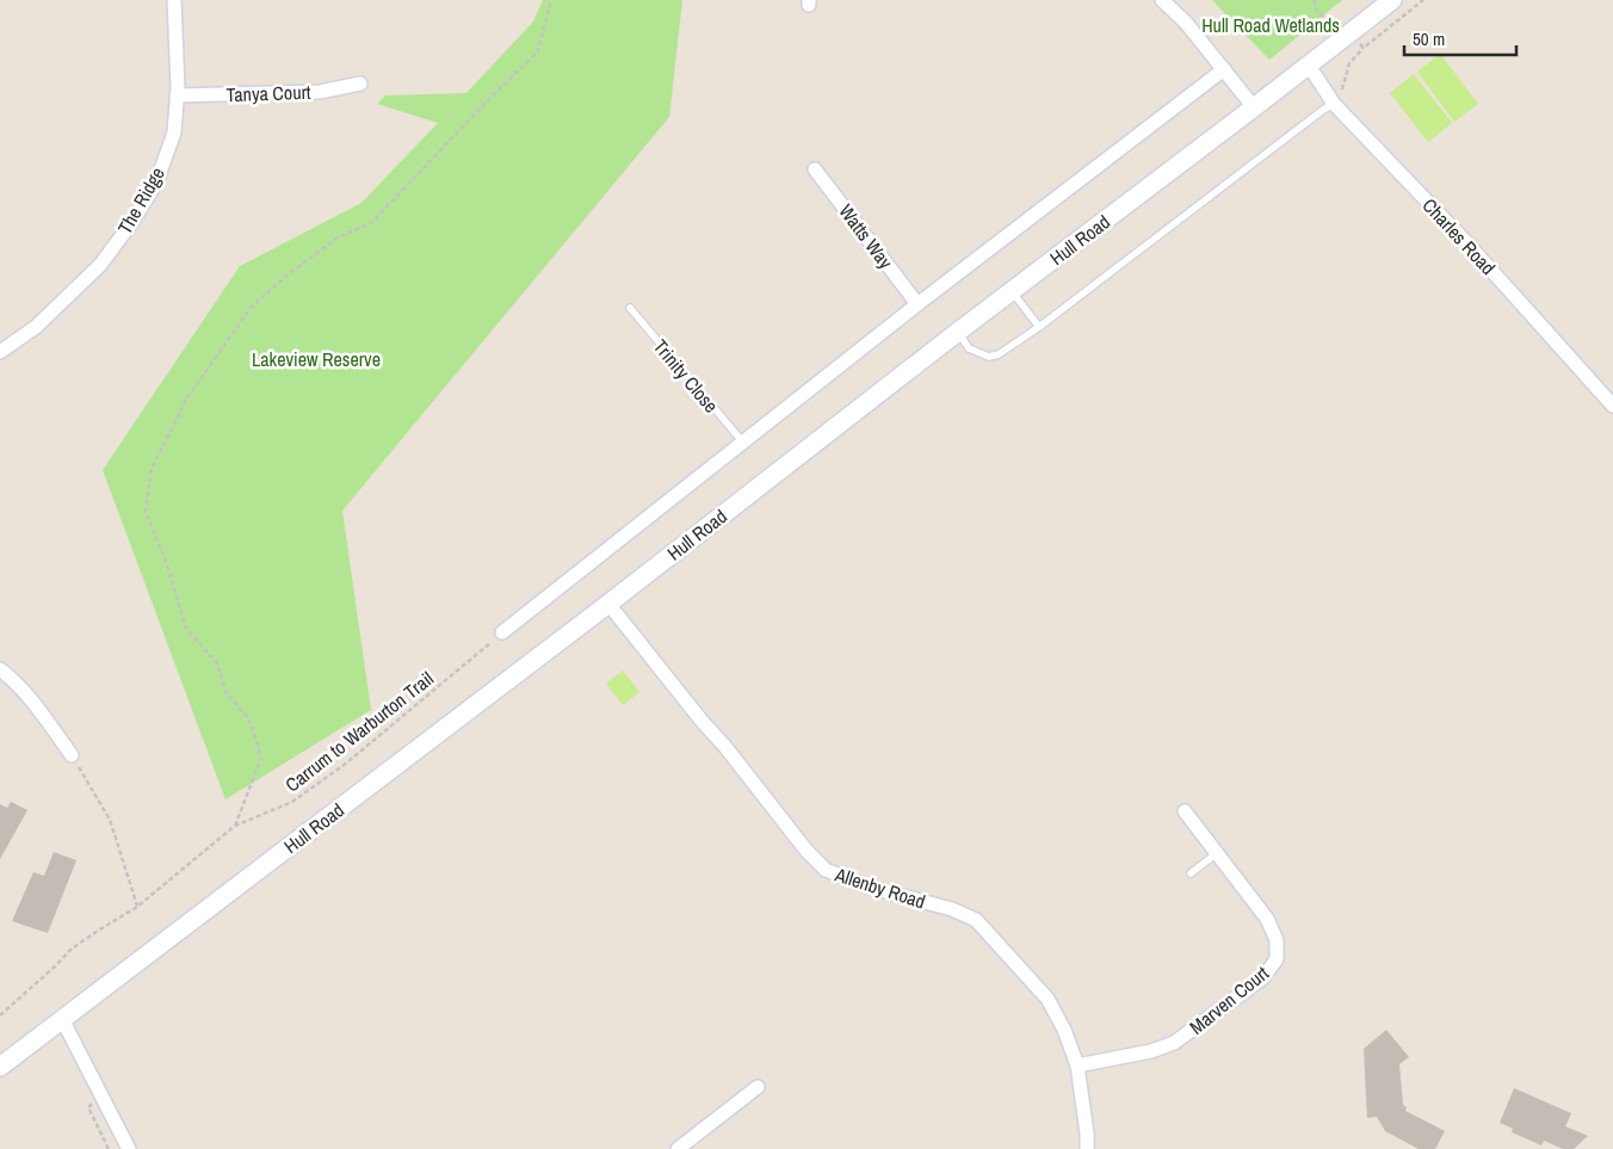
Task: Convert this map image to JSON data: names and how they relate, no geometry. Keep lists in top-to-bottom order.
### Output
{
  "streets": {
    "main road": ["Hull Road"],
    "street": [
      "Tanya Court",
      "The Ridge",
      "Watts Way",
      "Charles Road",
      "Allenby Road",
      "Marven Court"
    ],
    "lane": ["Trinity Close"],
    "path": ["Carrum to Warburton Trail"]
  },
  "crossings": [
    ["Tanya Court", "The Ridge"],
    ["Charles Road", "Hull Road"],
    ["Hull Road", "Allenby Road"],
    ["Allenby Road", "Marven Court"]
  ],
  "parks": ["Hull Road Wetlands", "Lakeview Reserve"],
  "scale_bar": "50 m"
}
